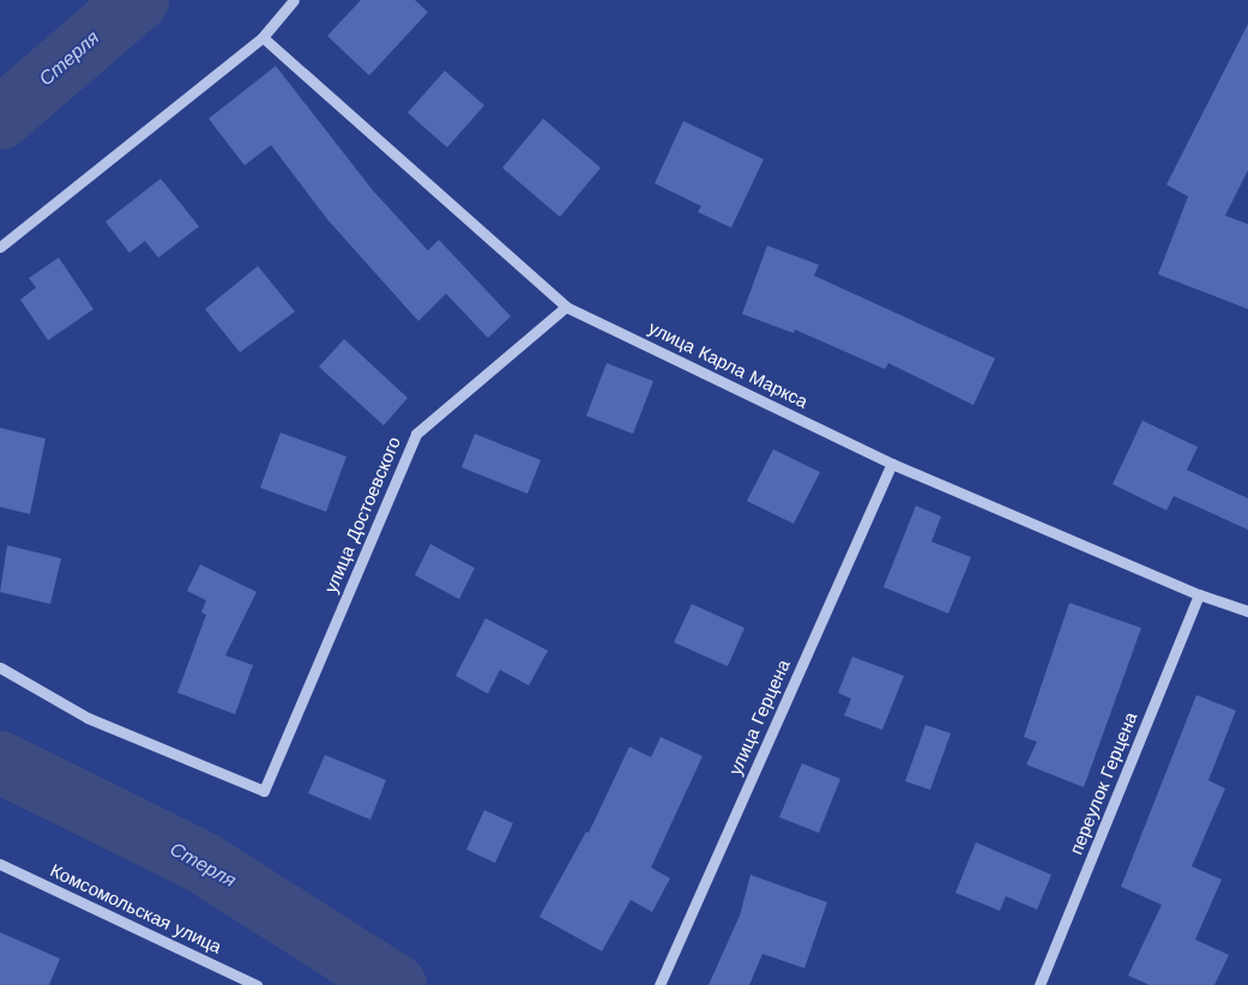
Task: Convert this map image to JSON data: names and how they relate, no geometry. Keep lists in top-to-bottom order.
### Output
{
  "streets": {
    "street": [
      "улица Карла Маркса",
      "улица Достоевского",
      "улица Герцена",
      "переулок Герцена",
      "Комсомольская улица"
    ]
  },
  "crossings": [
    ["улица Карла Маркса", "улица Достоевского"],
    ["улица Карла Маркса", "улица Герцена"],
    ["улица Карла Маркса", "переулок Герцена"]
  ],
  "water": ["Стерля"]
}
